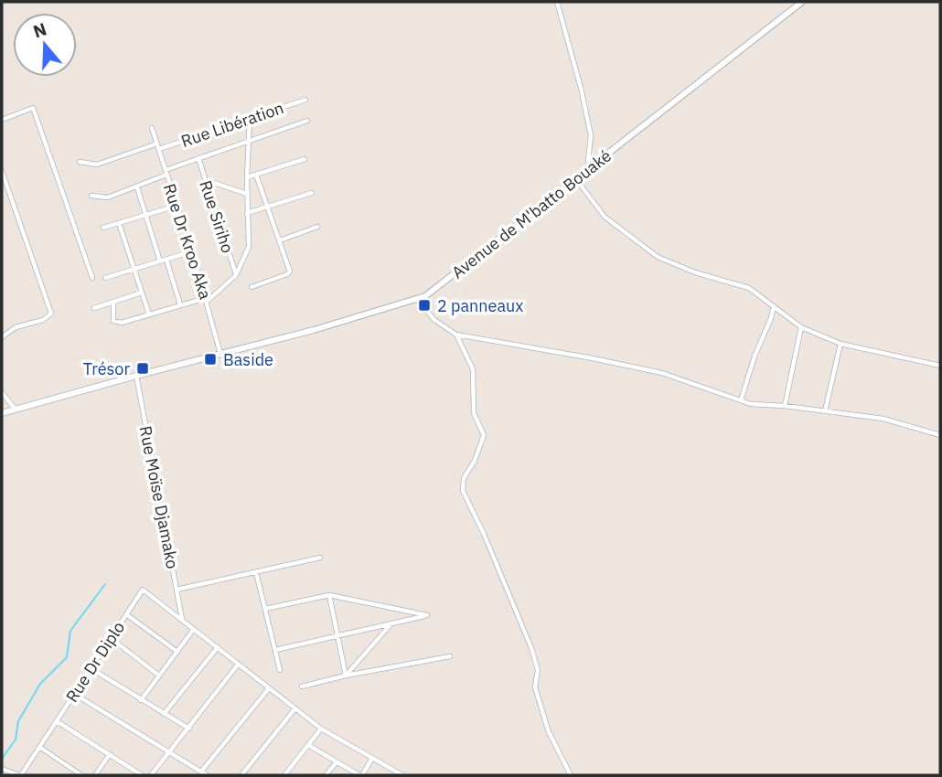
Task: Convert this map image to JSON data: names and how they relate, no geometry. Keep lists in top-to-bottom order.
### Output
{
  "streets": {
    "street": [
      "Rue Libération",
      "Avenue de M'batto Bouaké",
      "Rue Siriho",
      "Rue Dr Kroo Aka",
      "Rue Moïse Djamako",
      "Rue Dr Diplo"
    ]
  },
  "crossings": [
    ["Rue Libération", "Rue Dr Kroo Aka"],
    ["Avenue de M'batto Bouaké", "Rue Dr Kroo Aka"],
    ["Avenue de M'batto Bouaké", "Rue Moïse Djamako"],
    ["Rue Moïse Djamako", "Rue Dr Diplo"]
  ],
  "places": {
    "transit": ["2 panneaux", "Baside", "Trésor"]
  },
  "north": "top"
}
